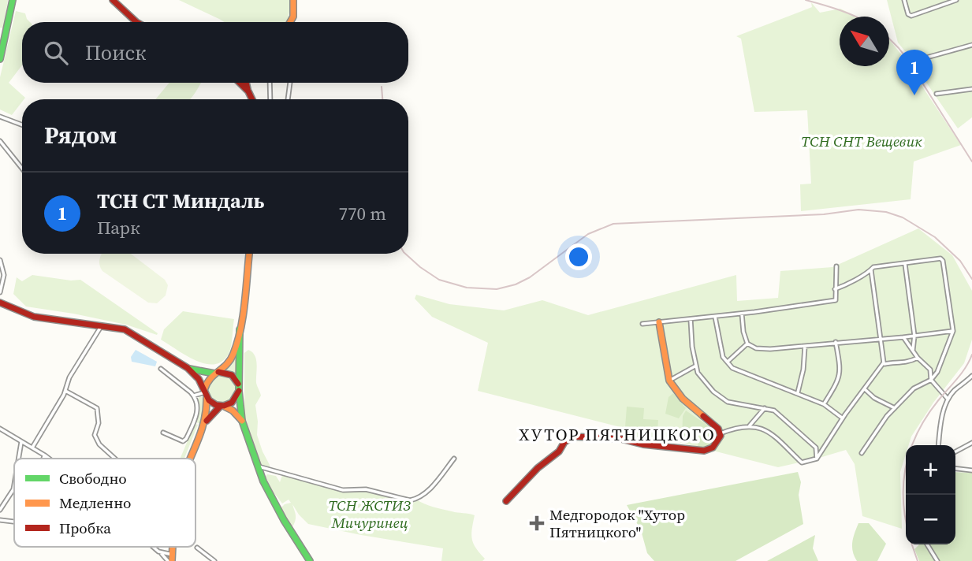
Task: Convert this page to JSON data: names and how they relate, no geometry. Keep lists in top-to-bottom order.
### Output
{
  "districts": ["ХУТОР ПЯТНИЦКОГО"],
  "parks": ["ТСН СНТ Вещевик", "ТСН ЖСТИЗ Мичуринец"],
  "places": {
    "health": ["Медгородок \"Хутор Пятницкого\""]
  },
  "legend": ["Свободно", "Медленно", "Пробка"],
  "north": "top left",
  "page": {
    "search": "Поиск",
    "pins": "1",
    "heading": "Рядом",
    "list": [
      {
        "mark": "1",
        "name": "ТСН СТ Миндаль",
        "note": "Парк",
        "value": "770 m"
      }
    ],
    "map_buttons": ["+", "−"]
  }
}
